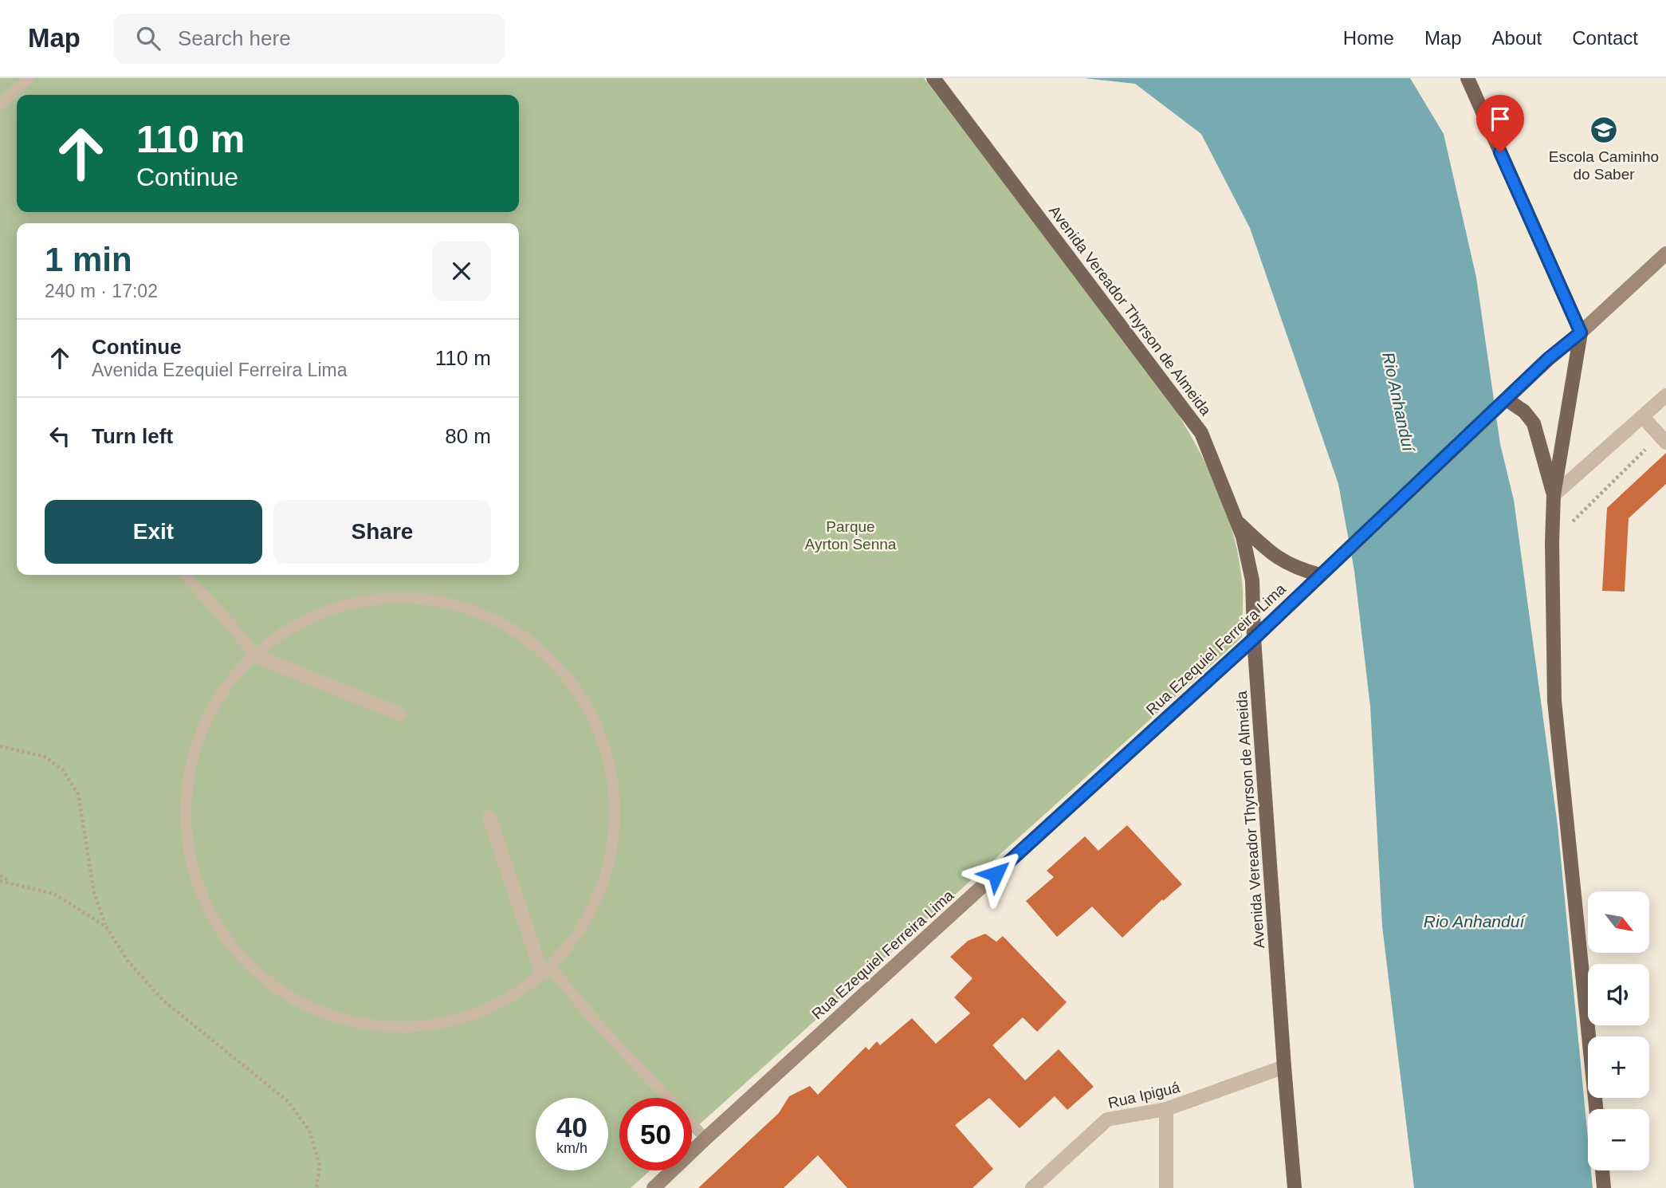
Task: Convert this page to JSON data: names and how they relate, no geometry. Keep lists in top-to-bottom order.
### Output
{
  "streets": {
    "main road": ["Avenida Vereador Thyrson de Almeida", "Rua Ezequiel Ferreira Lima"],
    "street": ["Rua Ipiguá"]
  },
  "crossings": [
    ["Avenida Vereador Thyrson de Almeida", "Rua Ezequiel Ferreira Lima"],
    ["Avenida Vereador Thyrson de Almeida", "Rua Ipiguá"]
  ],
  "water": ["Rio Anhanduí"],
  "parks": ["Parque Ayrton Senna"],
  "places": {
    "school or university": ["Escola Caminho do Saber"]
  },
  "north": "bottom right",
  "page": {
    "header": "Map",
    "search": "Search here",
    "nav": [
      "Home",
      "Map",
      "About",
      "Contact"
    ],
    "turn": ["110 m", "Continue"],
    "heading": ["1 min", "240 m · 17:02"],
    "list": [
      {
        "name": "Continue",
        "note": "Avenida Ezequiel Ferreira Lima",
        "value": "110 m"
      },
      {
        "name": "Turn left",
        "value": "80 m"
      }
    ],
    "buttons": ["Exit", "Share"],
    "map_buttons": ["+", "−"],
    "speed": "40 km/h",
    "limit": "50"
  }
}
